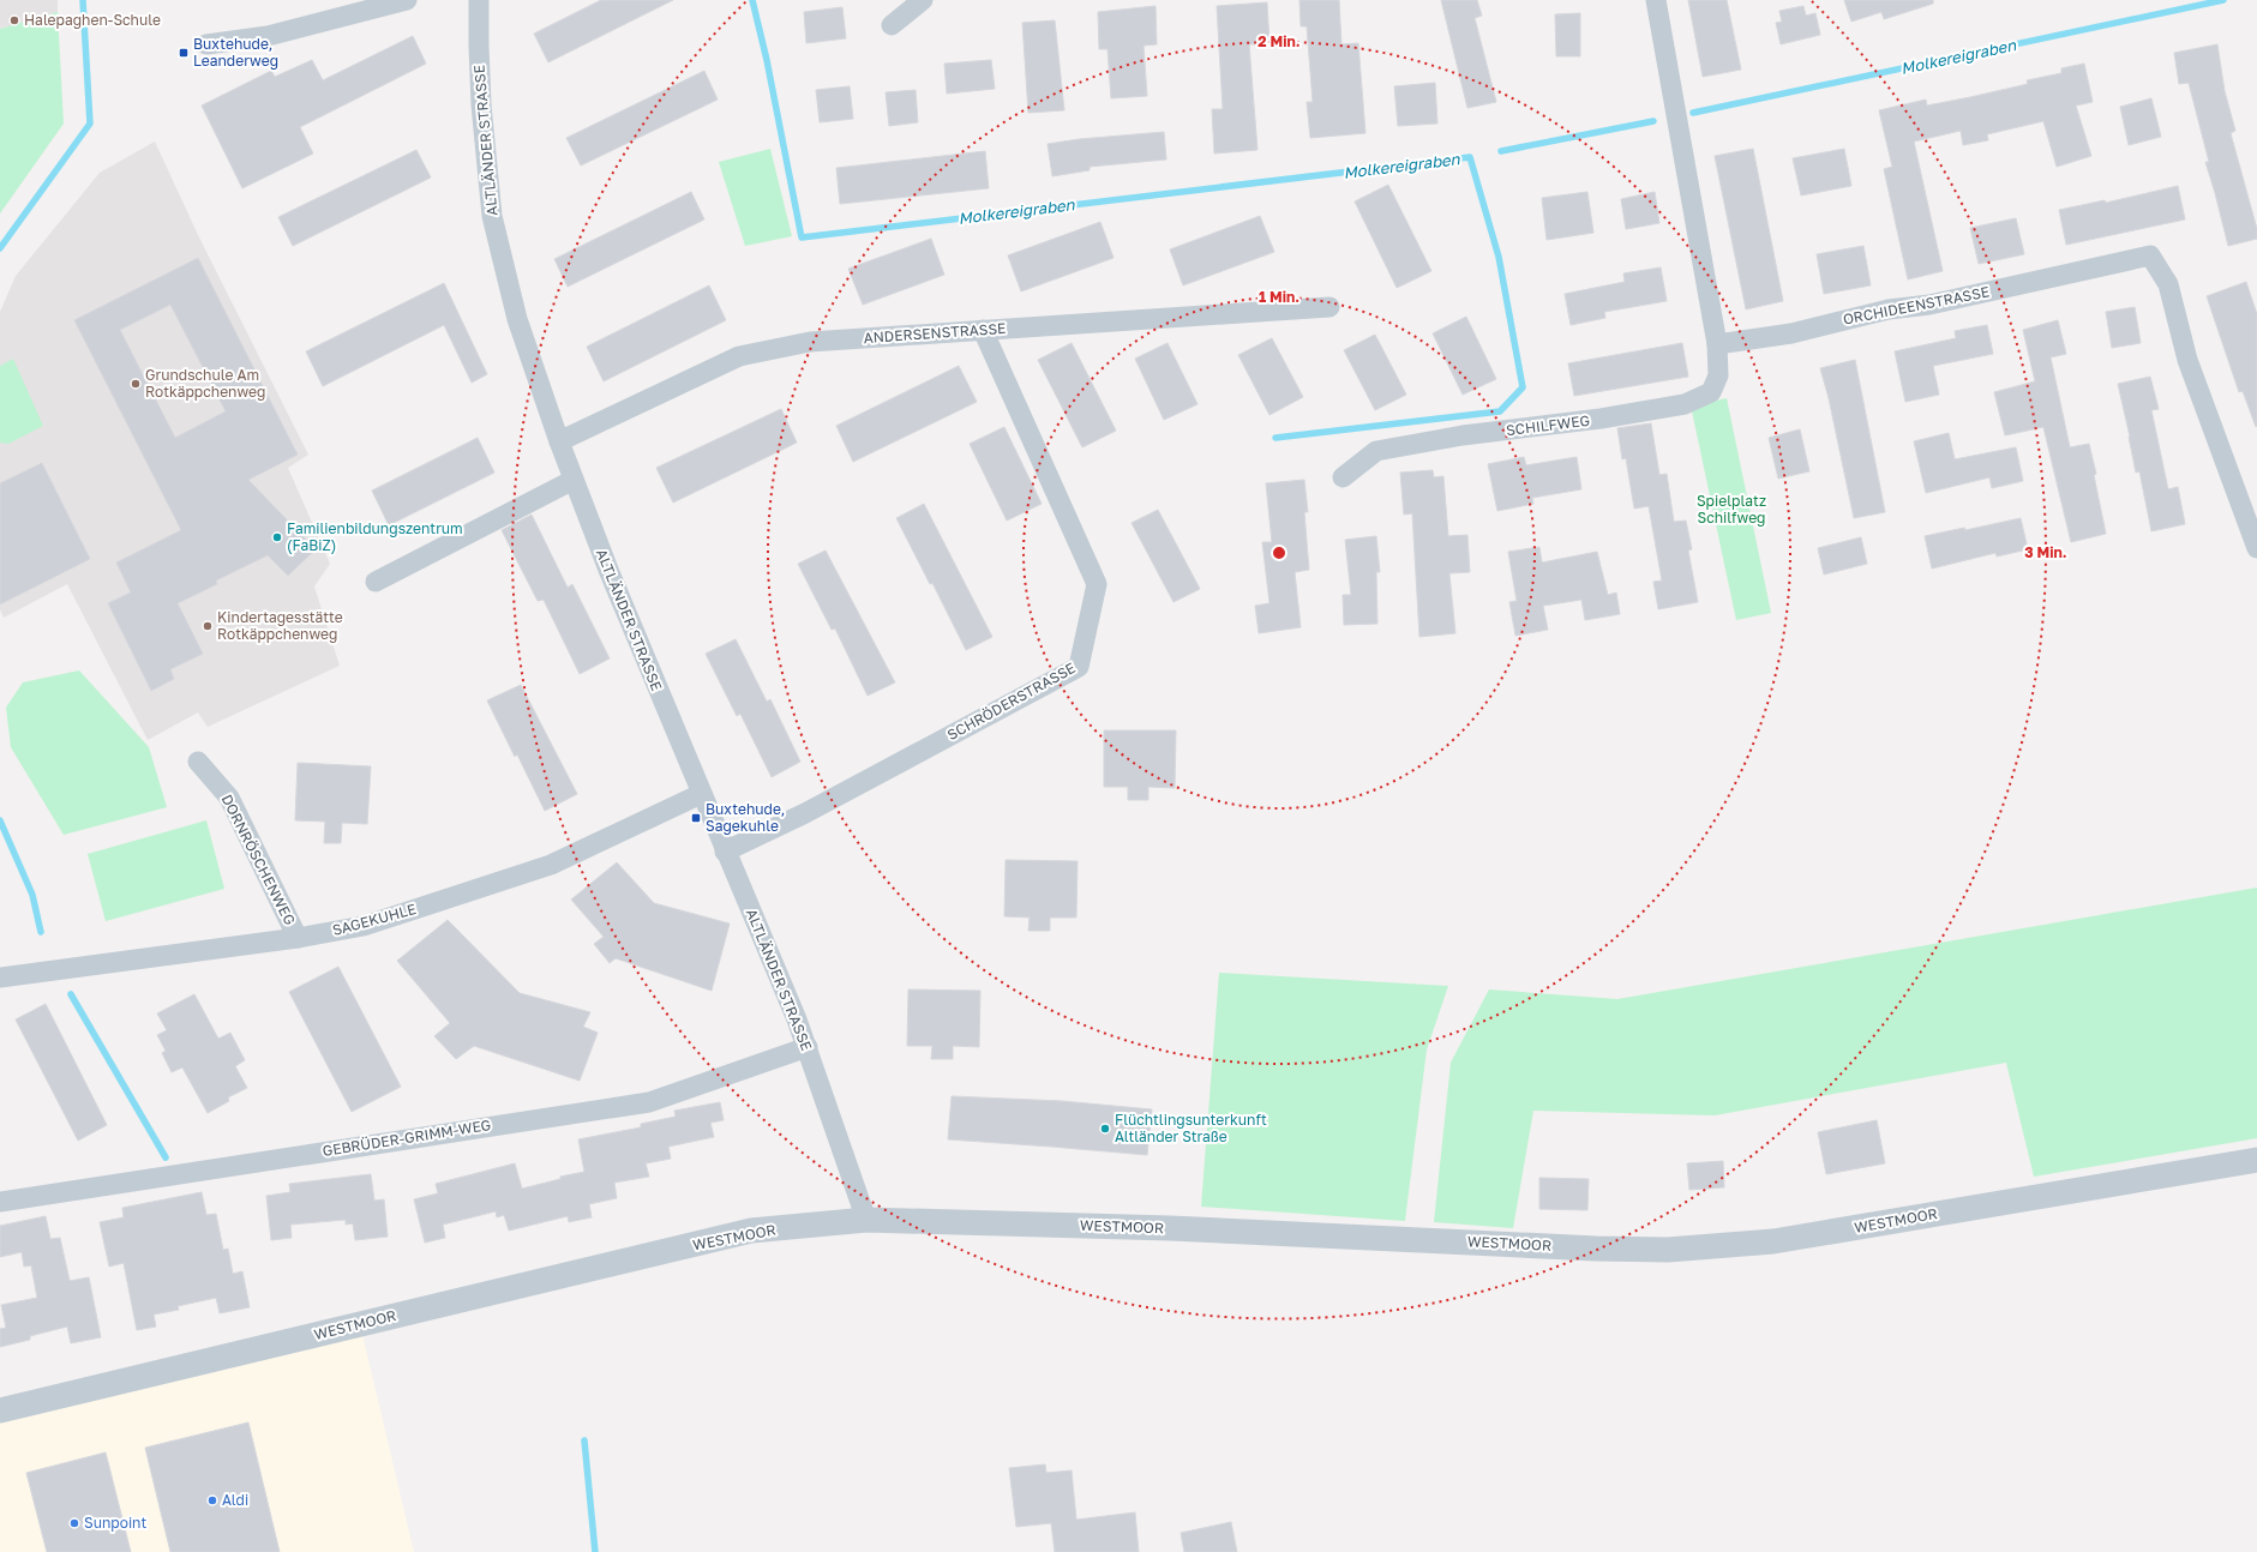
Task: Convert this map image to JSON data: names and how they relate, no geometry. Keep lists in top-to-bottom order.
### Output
{
  "streets": {
    "street": [
      "ALTLÄNDER STRASSE",
      "ORCHIDEENSTRASSE",
      "ANDERSENSTRASSE",
      "SCHILFWEG",
      "SCHRÖDERSTRASSE",
      "DORNRÖSCHENWEG",
      "SAGEKUHLE",
      "GEBRÜDER-GRIMM-WEG",
      "WESTMOOR"
    ]
  },
  "crossings": [
    ["ALTLÄNDER STRASSE", "ANDERSENSTRASSE"],
    ["ALTLÄNDER STRASSE", "SCHRÖDERSTRASSE"],
    ["ALTLÄNDER STRASSE", "SAGEKUHLE"],
    ["ALTLÄNDER STRASSE", "GEBRÜDER-GRIMM-WEG"],
    ["ALTLÄNDER STRASSE", "WESTMOOR"],
    ["ORCHIDEENSTRASSE", "SCHILFWEG"],
    ["ANDERSENSTRASSE", "SCHRÖDERSTRASSE"],
    ["DORNRÖSCHENWEG", "SAGEKUHLE"]
  ],
  "water": ["Molkereigraben"],
  "parks": ["Spielplatz Schilfweg"],
  "places": {
    "other": [
      "Halepaghen-Schule",
      "Grundschule Am Rotkäppchenweg",
      "Familienbildungszentrum (FaBiZ)",
      "Kindertagesstätte Rotkäppchenweg",
      "Flüchtlingsunterkunft Altländer Straße",
      "Aldi",
      "Sunpoint"
    ],
    "transit": ["Buxtehude, Leanderweg", "Buxtehude, Sagekuhle"]
  },
  "rings": ["2 Min.", "1 Min.", "3 Min."]
}
